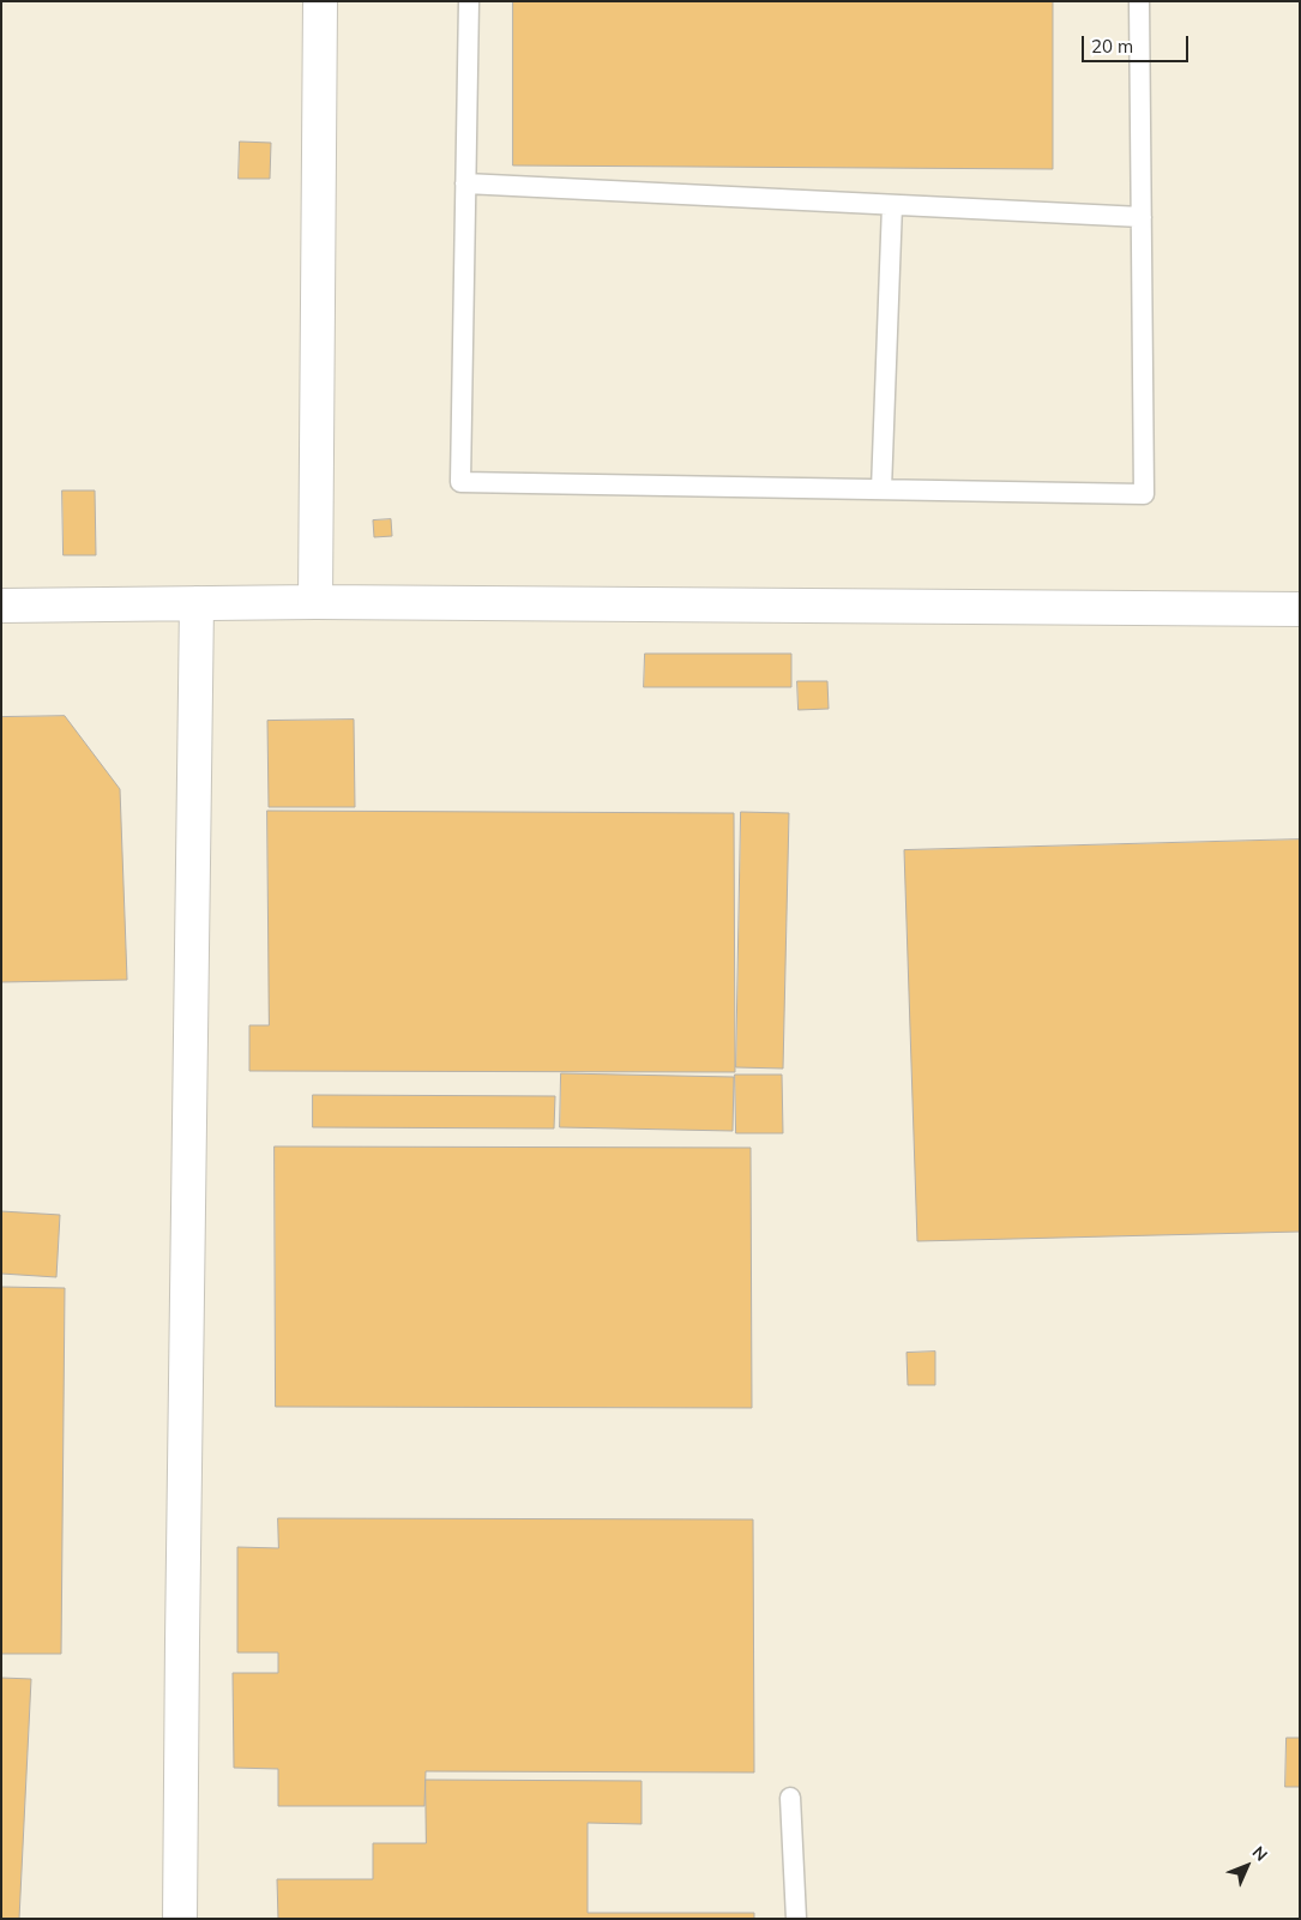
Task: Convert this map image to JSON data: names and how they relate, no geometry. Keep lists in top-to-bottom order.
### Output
{
  "scale_bar": "20 m",
  "north": "top right"
}
